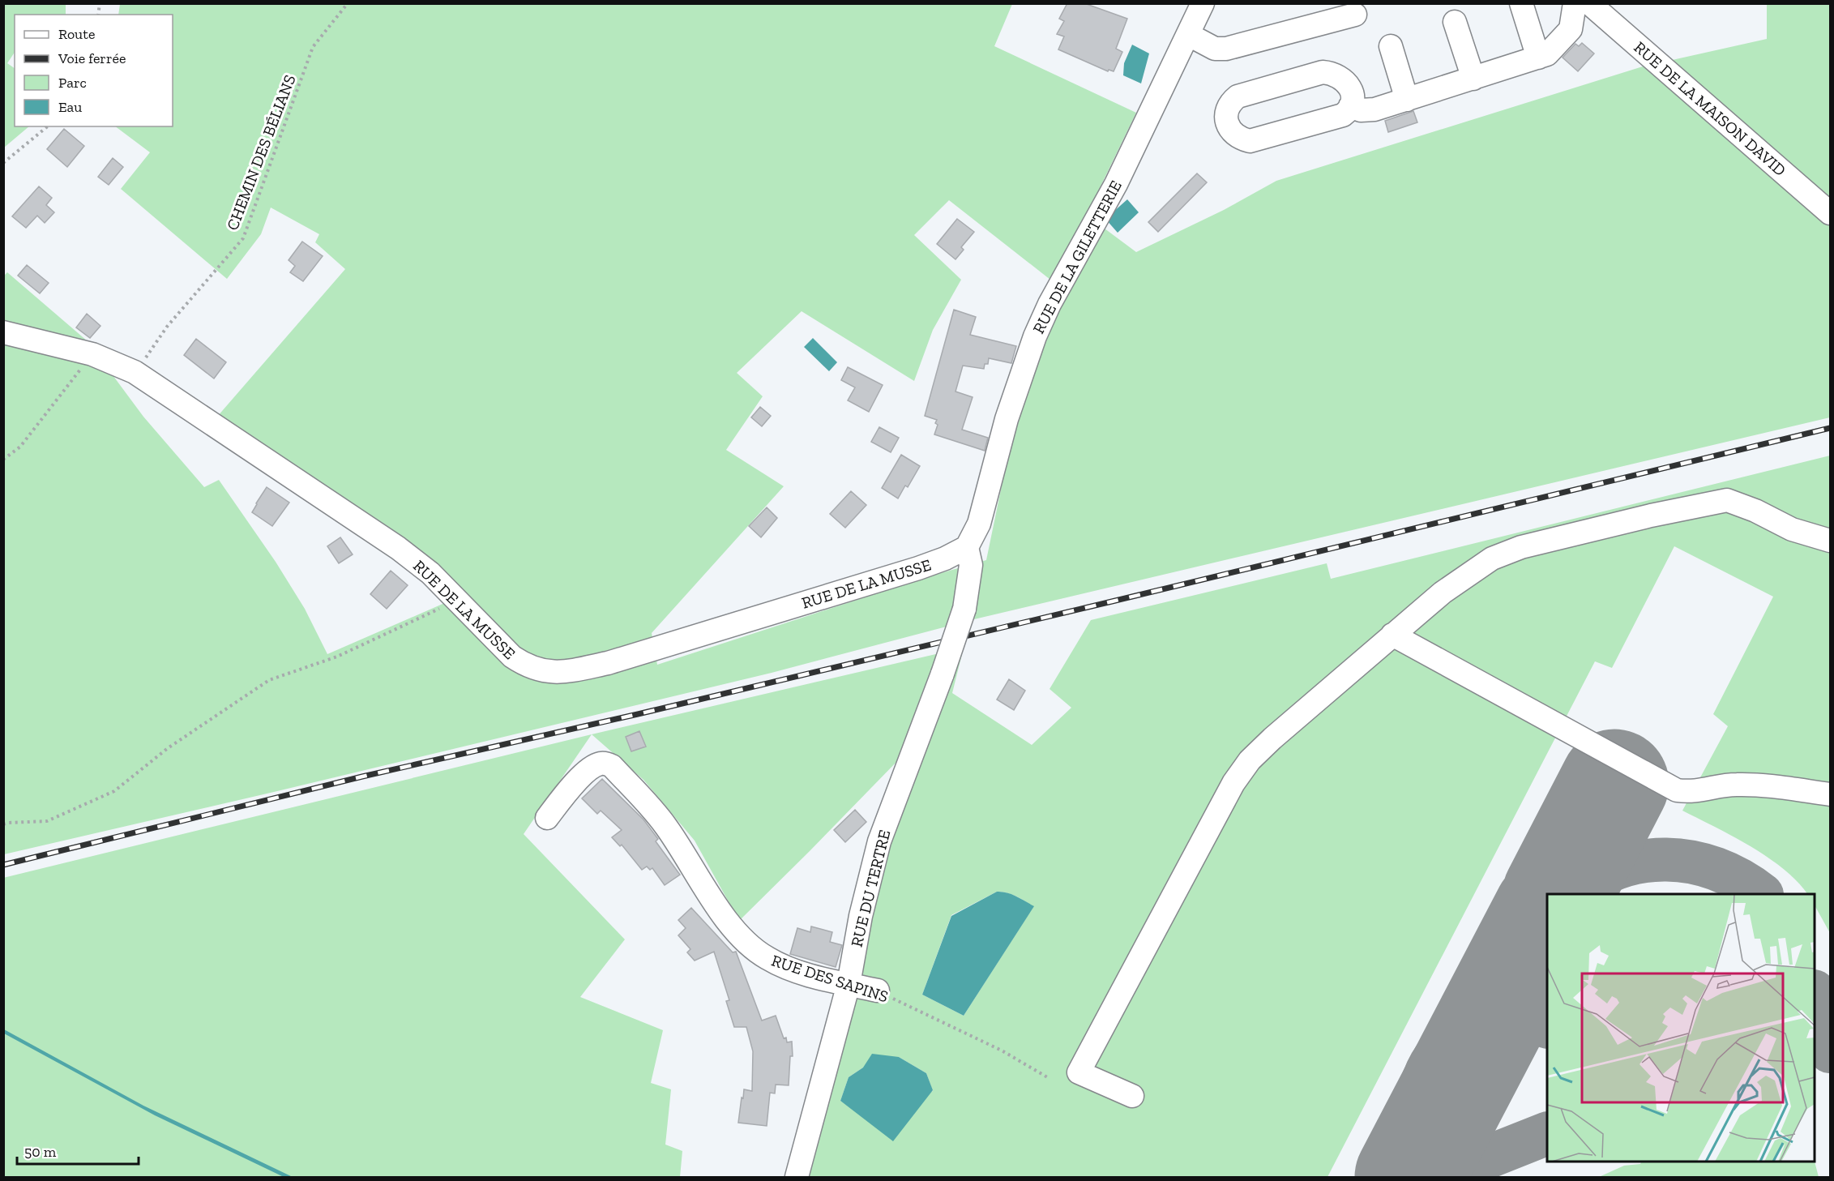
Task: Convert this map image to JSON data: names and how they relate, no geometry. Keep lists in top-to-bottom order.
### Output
{
  "streets": {
    "street": [
      "RUE DE LA MAISON DAVID",
      "RUE DE LA GILETTERIE",
      "RUE DE LA MUSSE",
      "RUE DU TERTRE",
      "RUE DES SAPINS"
    ],
    "path": ["CHEMIN DES BÉLIANS"]
  },
  "crossings": [
    ["CHEMIN DES BÉLIANS", "RUE DE LA MUSSE"],
    ["RUE DE LA GILETTERIE", "RUE DE LA MUSSE"],
    ["RUE DE LA GILETTERIE", "RUE DU TERTRE"],
    ["RUE DE LA MUSSE", "RUE DU TERTRE"],
    ["RUE DU TERTRE", "RUE DES SAPINS"]
  ],
  "legend": [
    "Route",
    "Voie ferrée",
    "Parc",
    "Eau"
  ],
  "scale_bar": "50 m"
}
